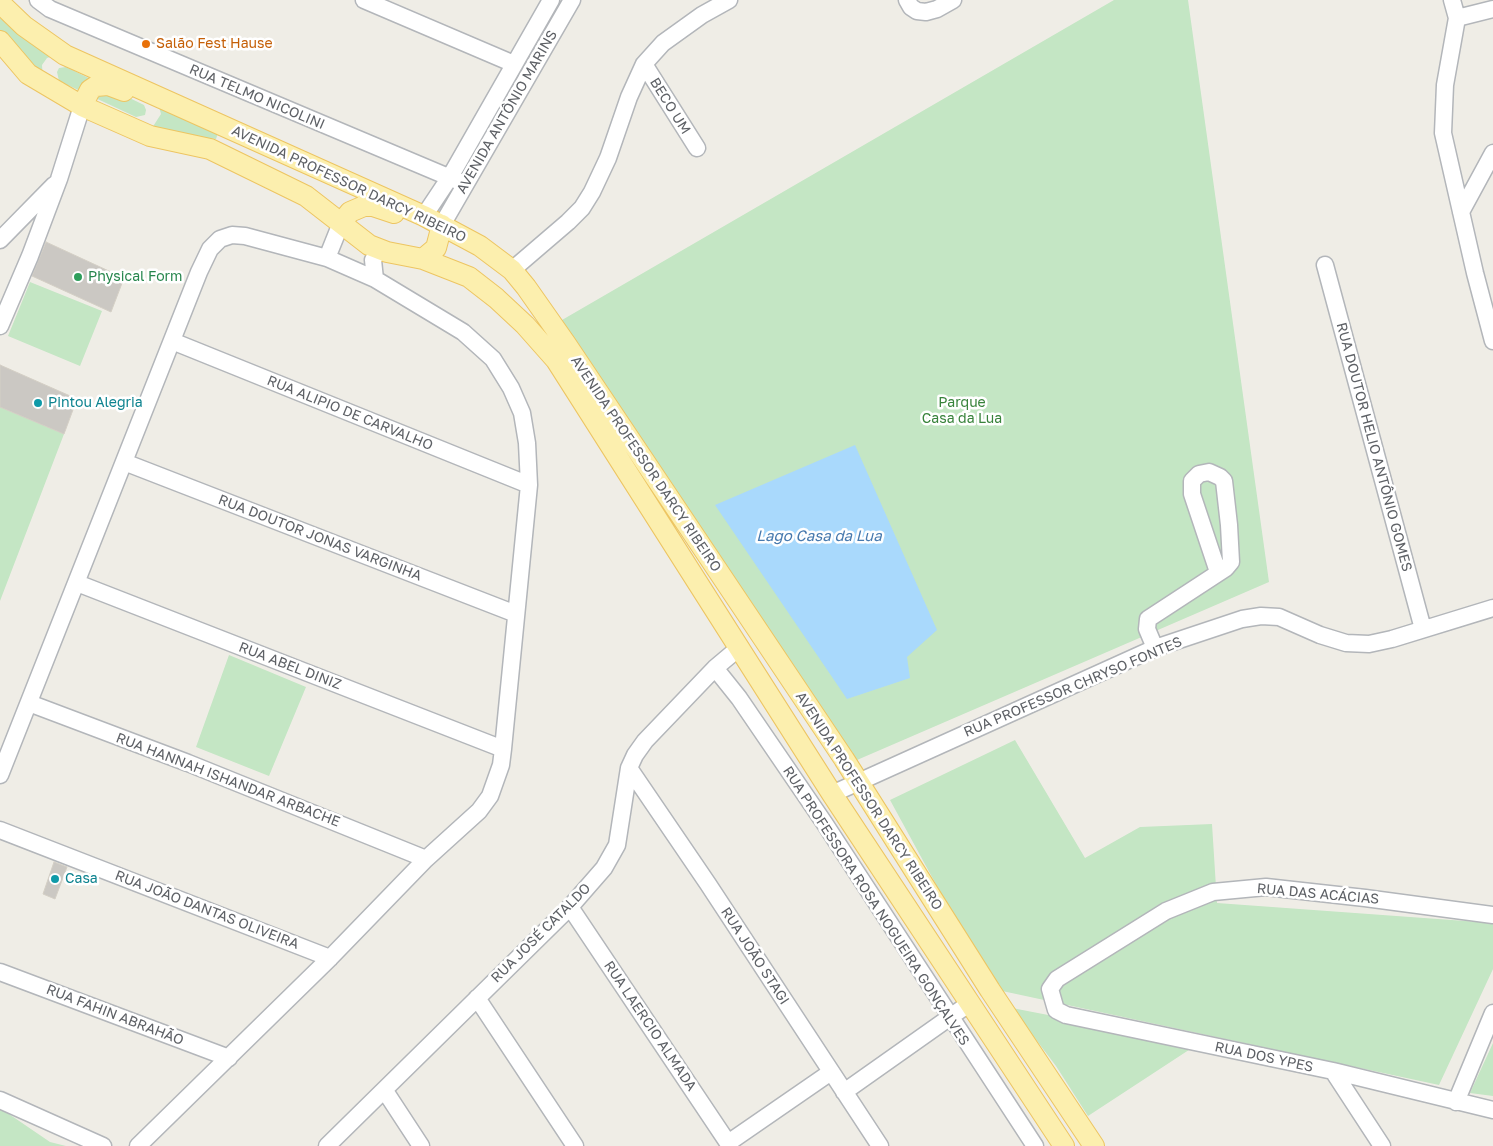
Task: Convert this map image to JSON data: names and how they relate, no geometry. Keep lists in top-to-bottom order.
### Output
{
  "streets": {
    "main road": ["AVENIDA PROFESSOR DARCY RIBEIRO"],
    "street": [
      "RUA TELMO NICOLINI",
      "BECO UM",
      "AVENIDA ANTÔNIO MARINS",
      "RUA ALIPIO DE CARVALHO",
      "RUA DOUTOR HELIO ANTÔNIO GOMES",
      "RUA DOUTOR JONAS VARGINHA",
      "RUA ABEL DINIZ",
      "RUA PROFESSOR CHRYSO FONTES",
      "RUA HANNAH ISHANDAR ARBACHE",
      "RUA DAS ACÁCIAS",
      "RUA PROFESSORA ROSA NOGUEIRA GONÇALVES",
      "RUA JOÃO DANTAS OLIVEIRA",
      "RUA JOSÉ CATALDO",
      "RUA JOÃO STAGI",
      "RUA FAHIN ABRAHÃO",
      "RUA LAERCIO ALMADA",
      "RUA DOS YPES"
    ]
  },
  "crossings": [
    ["RUA TELMO NICOLINI", "AVENIDA ANTÔNIO MARINS"],
    ["AVENIDA ANTÔNIO MARINS", "AVENIDA PROFESSOR DARCY RIBEIRO"],
    ["AVENIDA PROFESSOR DARCY RIBEIRO", "RUA PROFESSOR CHRYSO FONTES"],
    ["AVENIDA PROFESSOR DARCY RIBEIRO", "RUA JOSÉ CATALDO"],
    ["RUA DOUTOR HELIO ANTÔNIO GOMES", "RUA PROFESSOR CHRYSO FONTES"],
    ["RUA DAS ACÁCIAS", "RUA DOS YPES"],
    ["RUA PROFESSORA ROSA NOGUEIRA GONÇALVES", "RUA JOSÉ CATALDO"],
    ["RUA JOSÉ CATALDO", "RUA JOÃO STAGI"],
    ["RUA JOSÉ CATALDO", "RUA LAERCIO ALMADA"]
  ],
  "water": ["Lago Casa da Lua"],
  "parks": ["Parque Casa da Lua"],
  "places": [
    "Salão Fest Hause",
    "Physical Form",
    "Pintou Alegria",
    "Casa"
  ]
}
